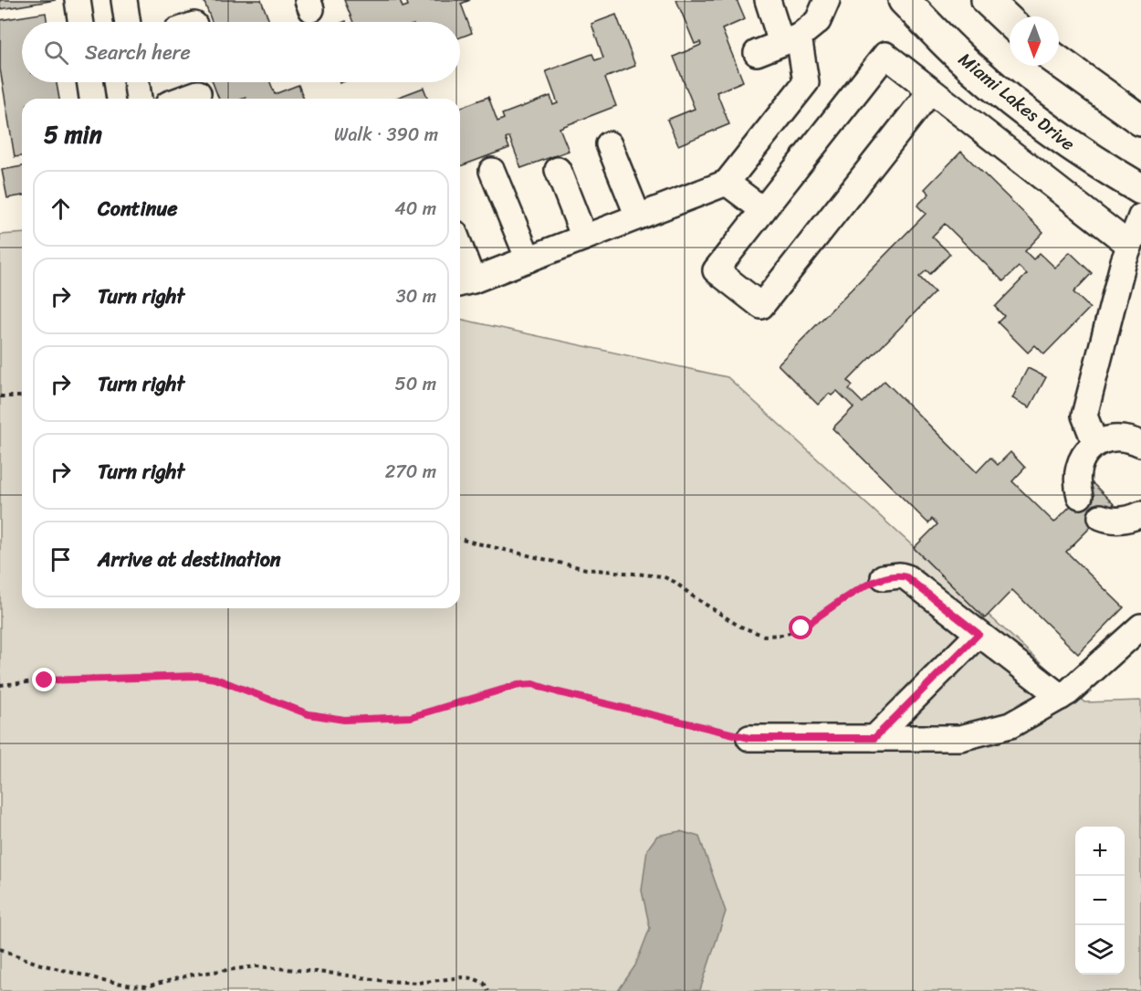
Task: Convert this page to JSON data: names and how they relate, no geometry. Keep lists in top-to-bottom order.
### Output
{
  "streets": {
    "main road": ["Miami Lakes Drive"]
  },
  "north": "bottom",
  "page": {
    "search": "Search here",
    "heading": ["5 min", "Walk · 390 m"],
    "list": [
      ["Continue", "40 m"],
      ["Turn right", "30 m"],
      ["Turn right", "50 m"],
      ["Turn right", "270 m"],
      "Arrive at destination"
    ],
    "map_buttons": ["+", "−"]
  }
}
